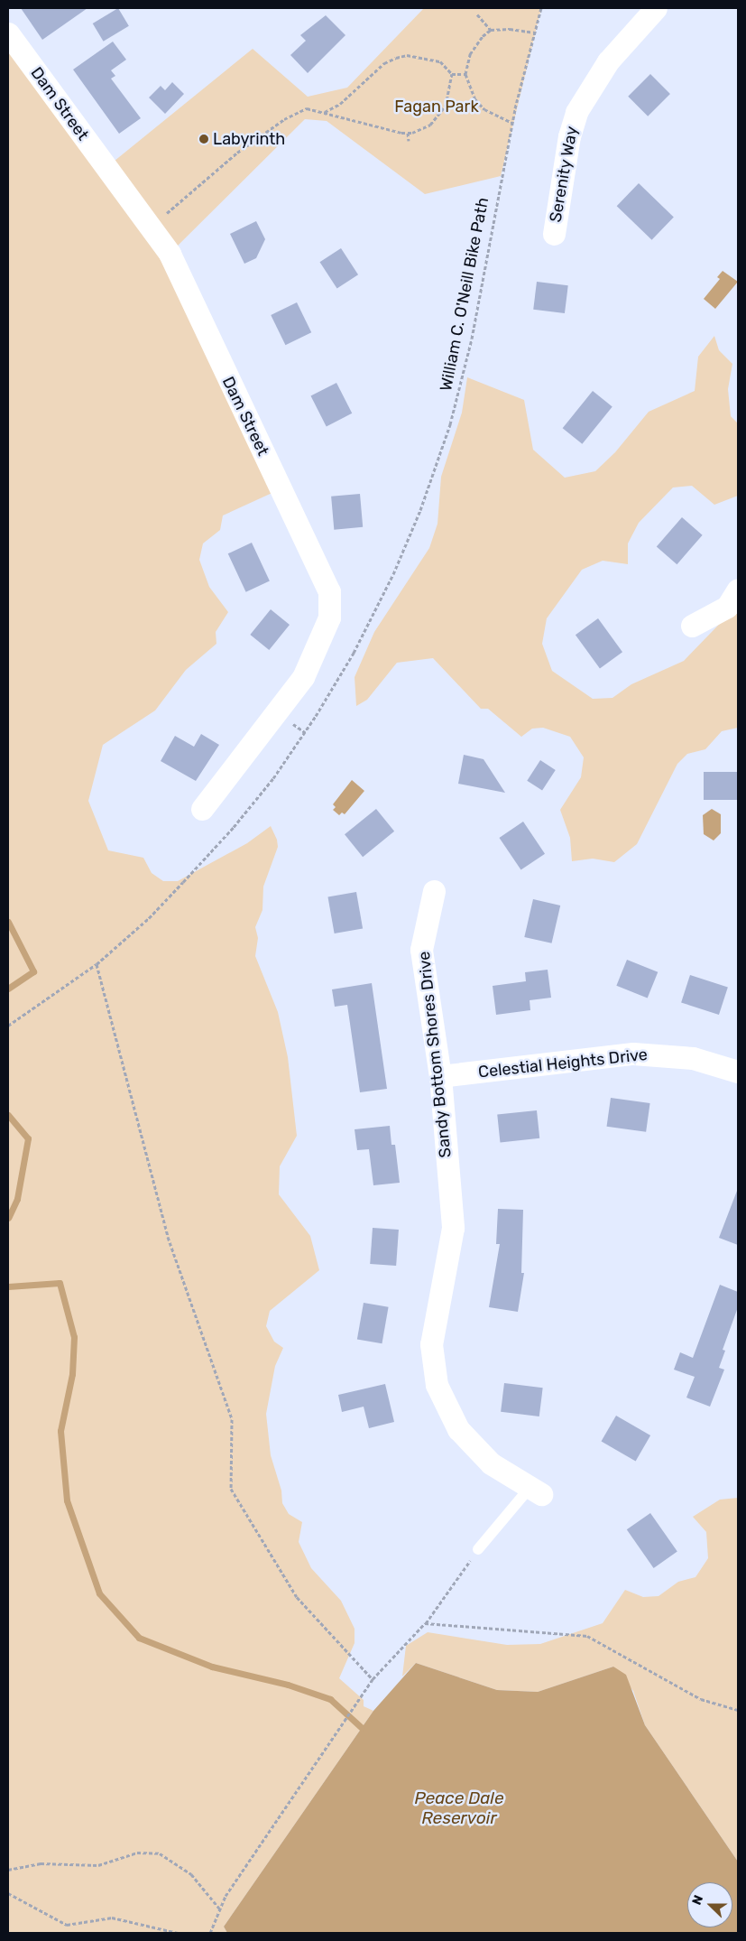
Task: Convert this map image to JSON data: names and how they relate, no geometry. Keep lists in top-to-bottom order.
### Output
{
  "streets": {
    "street": [
      "Dam Street",
      "Serenity Way",
      "Sandy Bottom Shores Drive",
      "Celestial Heights Drive"
    ],
    "path": ["William C. O'Neill Bike Path"]
  },
  "crossings": [
    ["Sandy Bottom Shores Drive", "Celestial Heights Drive"]
  ],
  "water": ["Peace Dale Reservoir"],
  "parks": ["Fagan Park"],
  "places": ["Labyrinth"],
  "north": "left"
}
